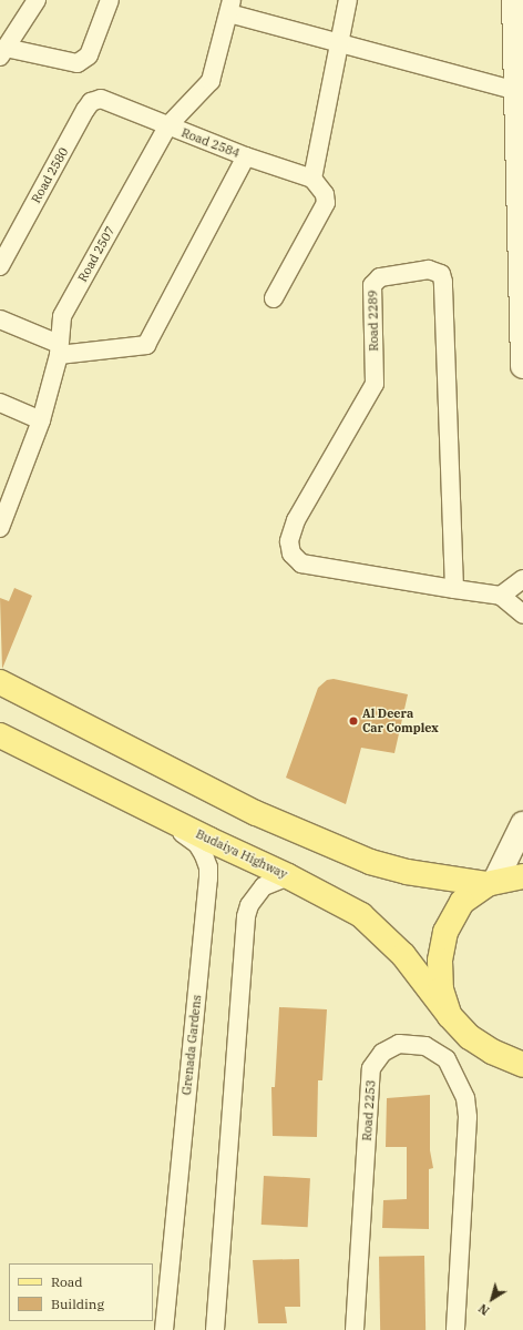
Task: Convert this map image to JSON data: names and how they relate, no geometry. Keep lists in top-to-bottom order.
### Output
{
  "streets": {
    "main road": ["Budaiya Highway"],
    "street": [
      "Road 2584",
      "Road 2580",
      "Road 2507",
      "Road 2289",
      "Grenada Gardens",
      "Road 2253"
    ]
  },
  "crossings": [
    ["Road 2584", "Road 2580"],
    ["Road 2584", "Road 2507"],
    ["Budaiya Highway", "Grenada Gardens"]
  ],
  "places": ["Al Deera Car Complex"],
  "legend": ["Road", "Building"],
  "north": "bottom left"
}
